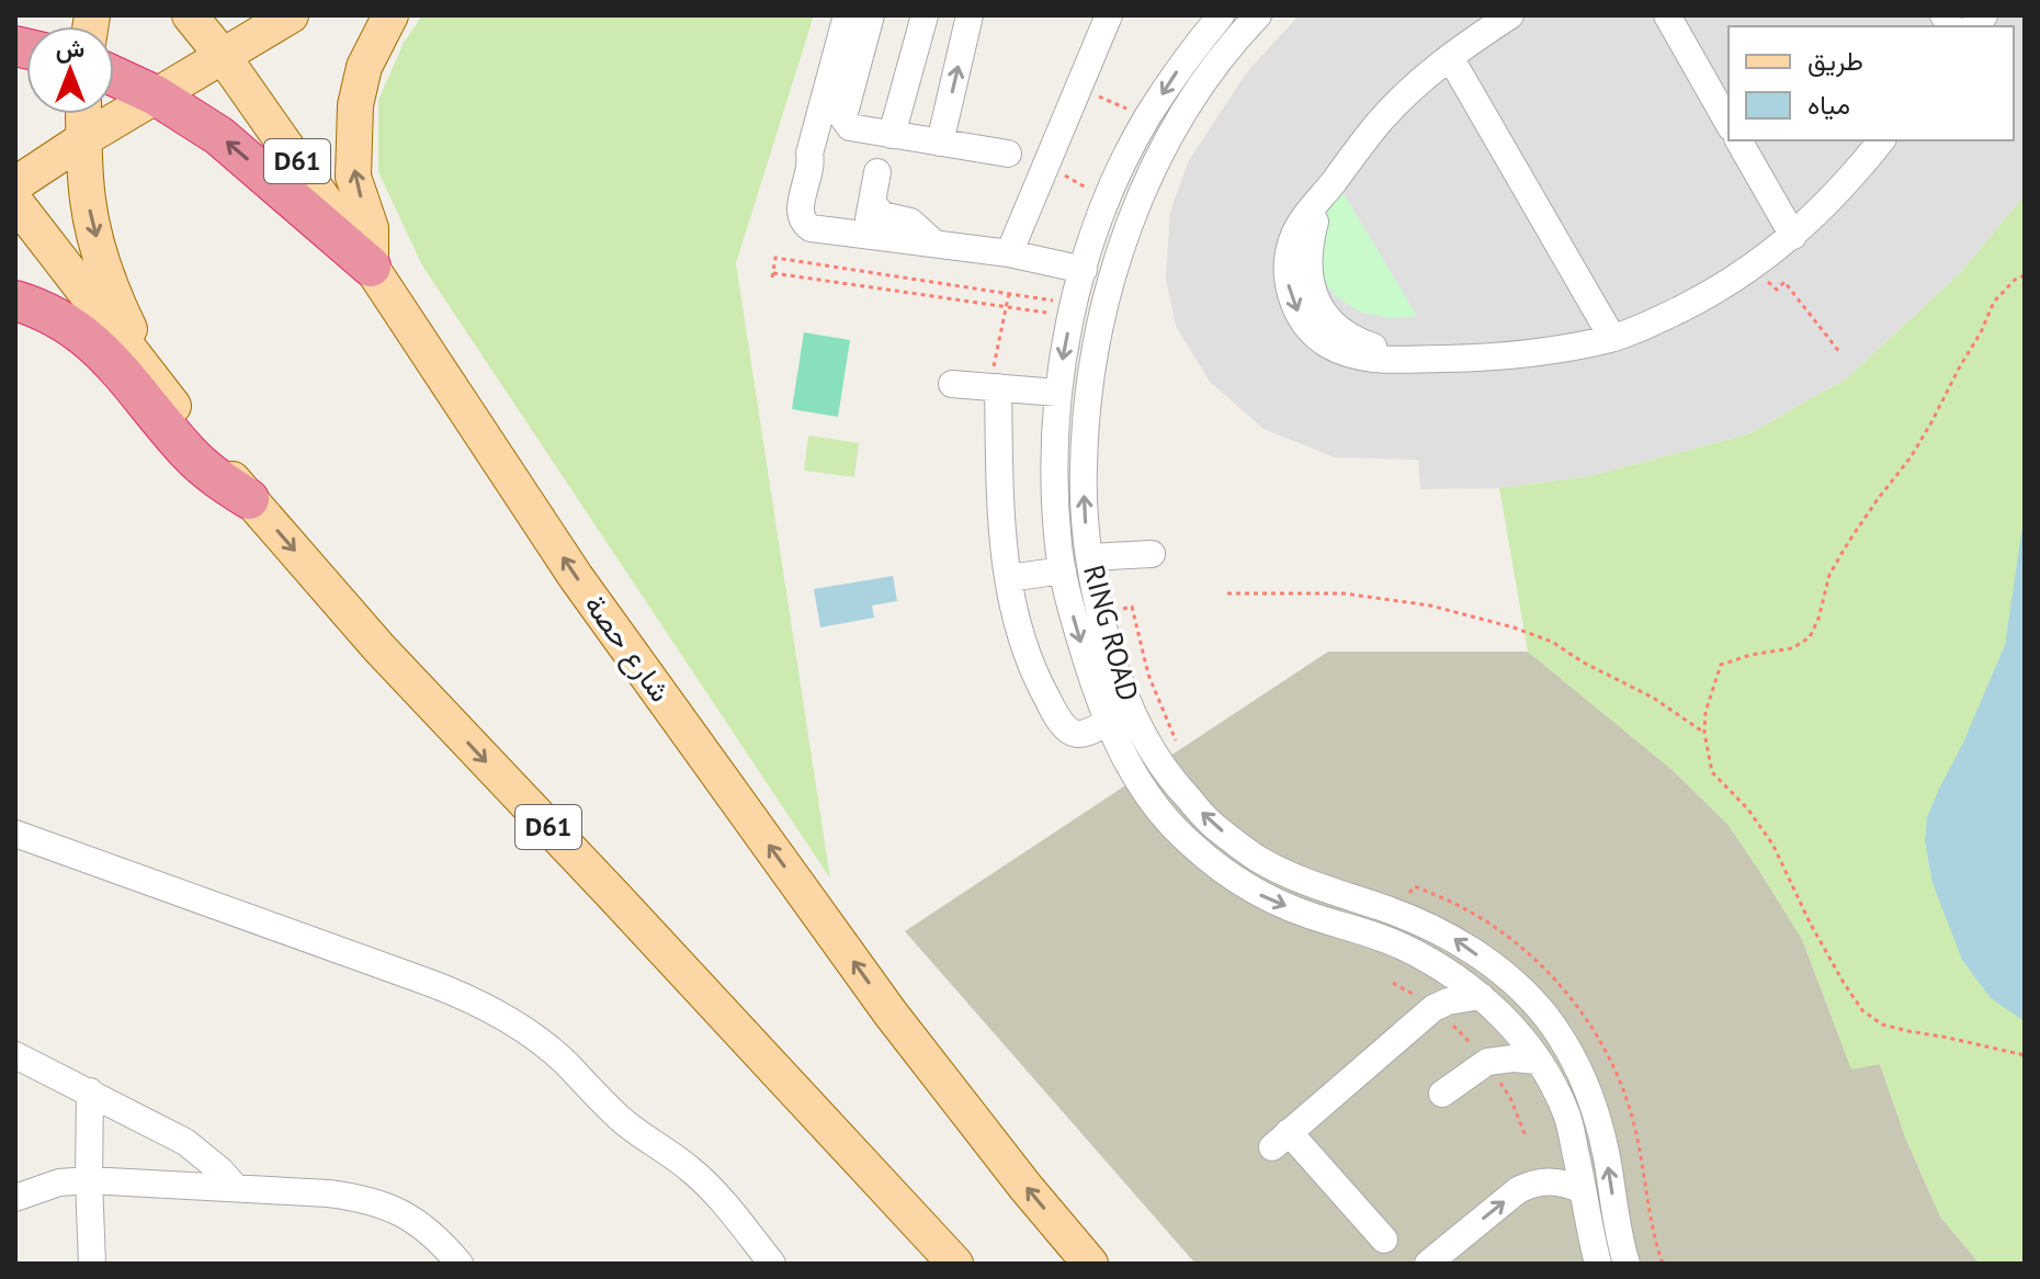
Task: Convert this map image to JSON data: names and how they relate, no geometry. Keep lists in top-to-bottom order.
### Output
{
  "streets": {
    "main road": ["D61", "شارع حصة"],
    "street": ["RING ROAD"]
  },
  "legend": ["طريق", "مياه"],
  "north": "top"
}
